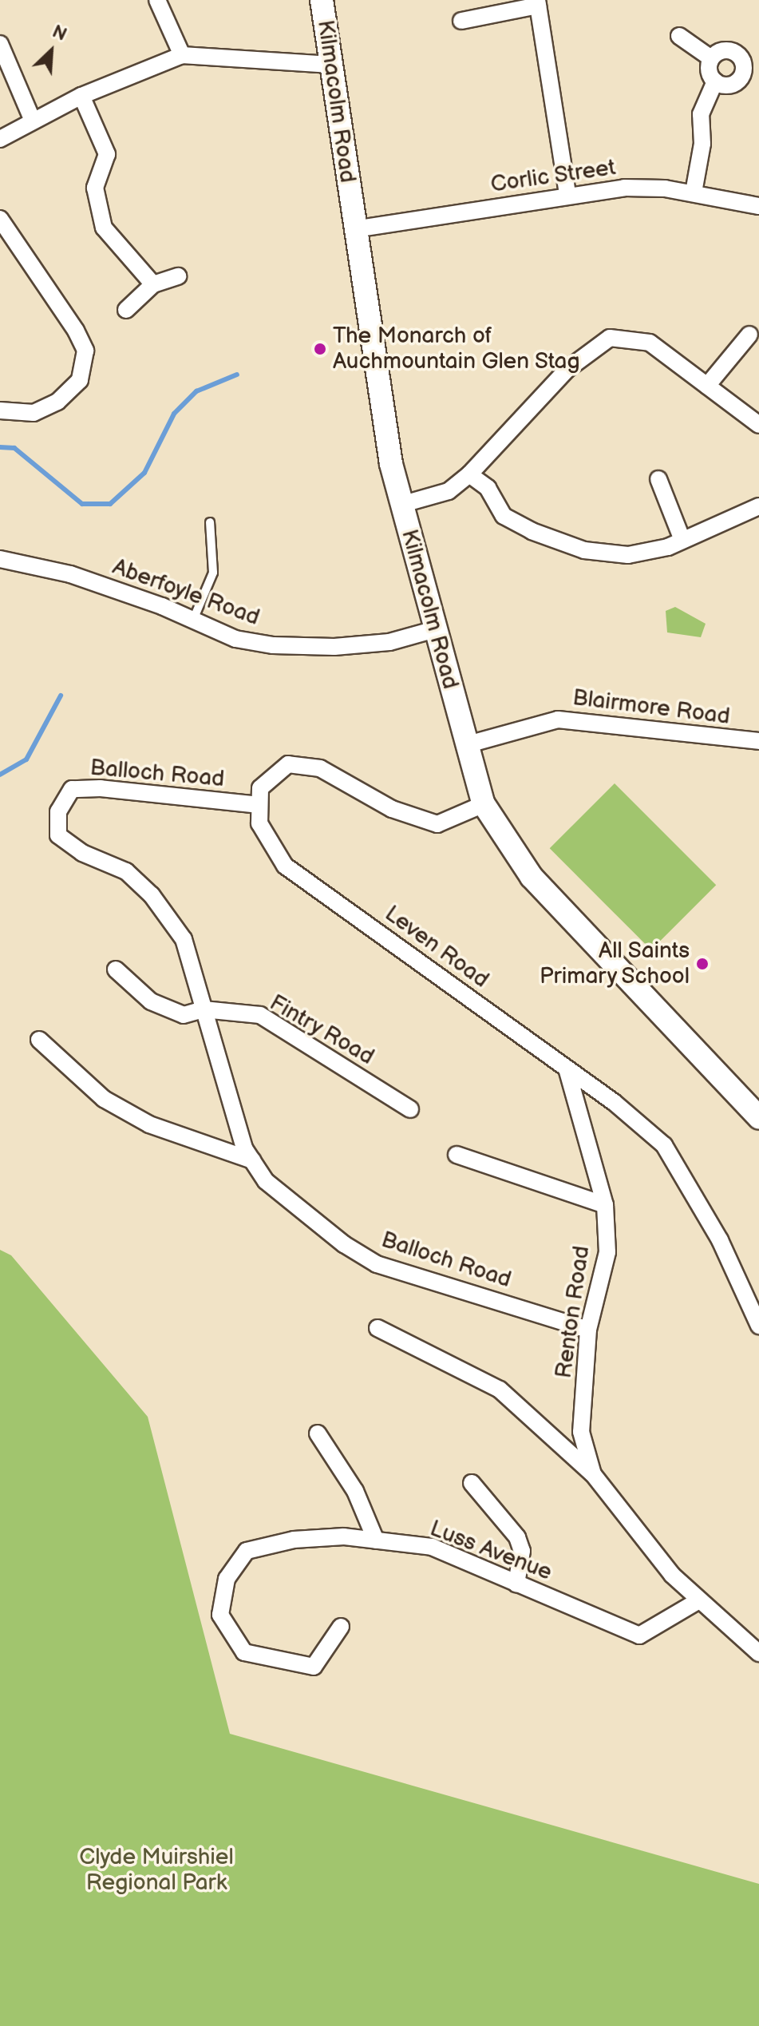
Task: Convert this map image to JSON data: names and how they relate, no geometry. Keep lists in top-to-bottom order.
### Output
{
  "streets": {
    "main road": ["Kilmacolm Road"],
    "street": [
      "Corlic Street",
      "Aberfoyle Road",
      "Blairmore Road",
      "Balloch Road",
      "Leven Road",
      "Fintry Road",
      "Renton Road",
      "Luss Avenue"
    ]
  },
  "crossings": [
    ["Kilmacolm Road", "Corlic Street"],
    ["Kilmacolm Road", "Aberfoyle Road"],
    ["Kilmacolm Road", "Blairmore Road"],
    ["Balloch Road", "Leven Road"],
    ["Balloch Road", "Fintry Road"],
    ["Balloch Road", "Renton Road"],
    ["Leven Road", "Renton Road"],
    ["Renton Road", "Luss Avenue"]
  ],
  "parks": ["Clyde Muirshiel Regional Park"],
  "places": ["The Monarch of Auchmountain Glen Stag", "All Saints Primary School"],
  "north": "top right"
}
